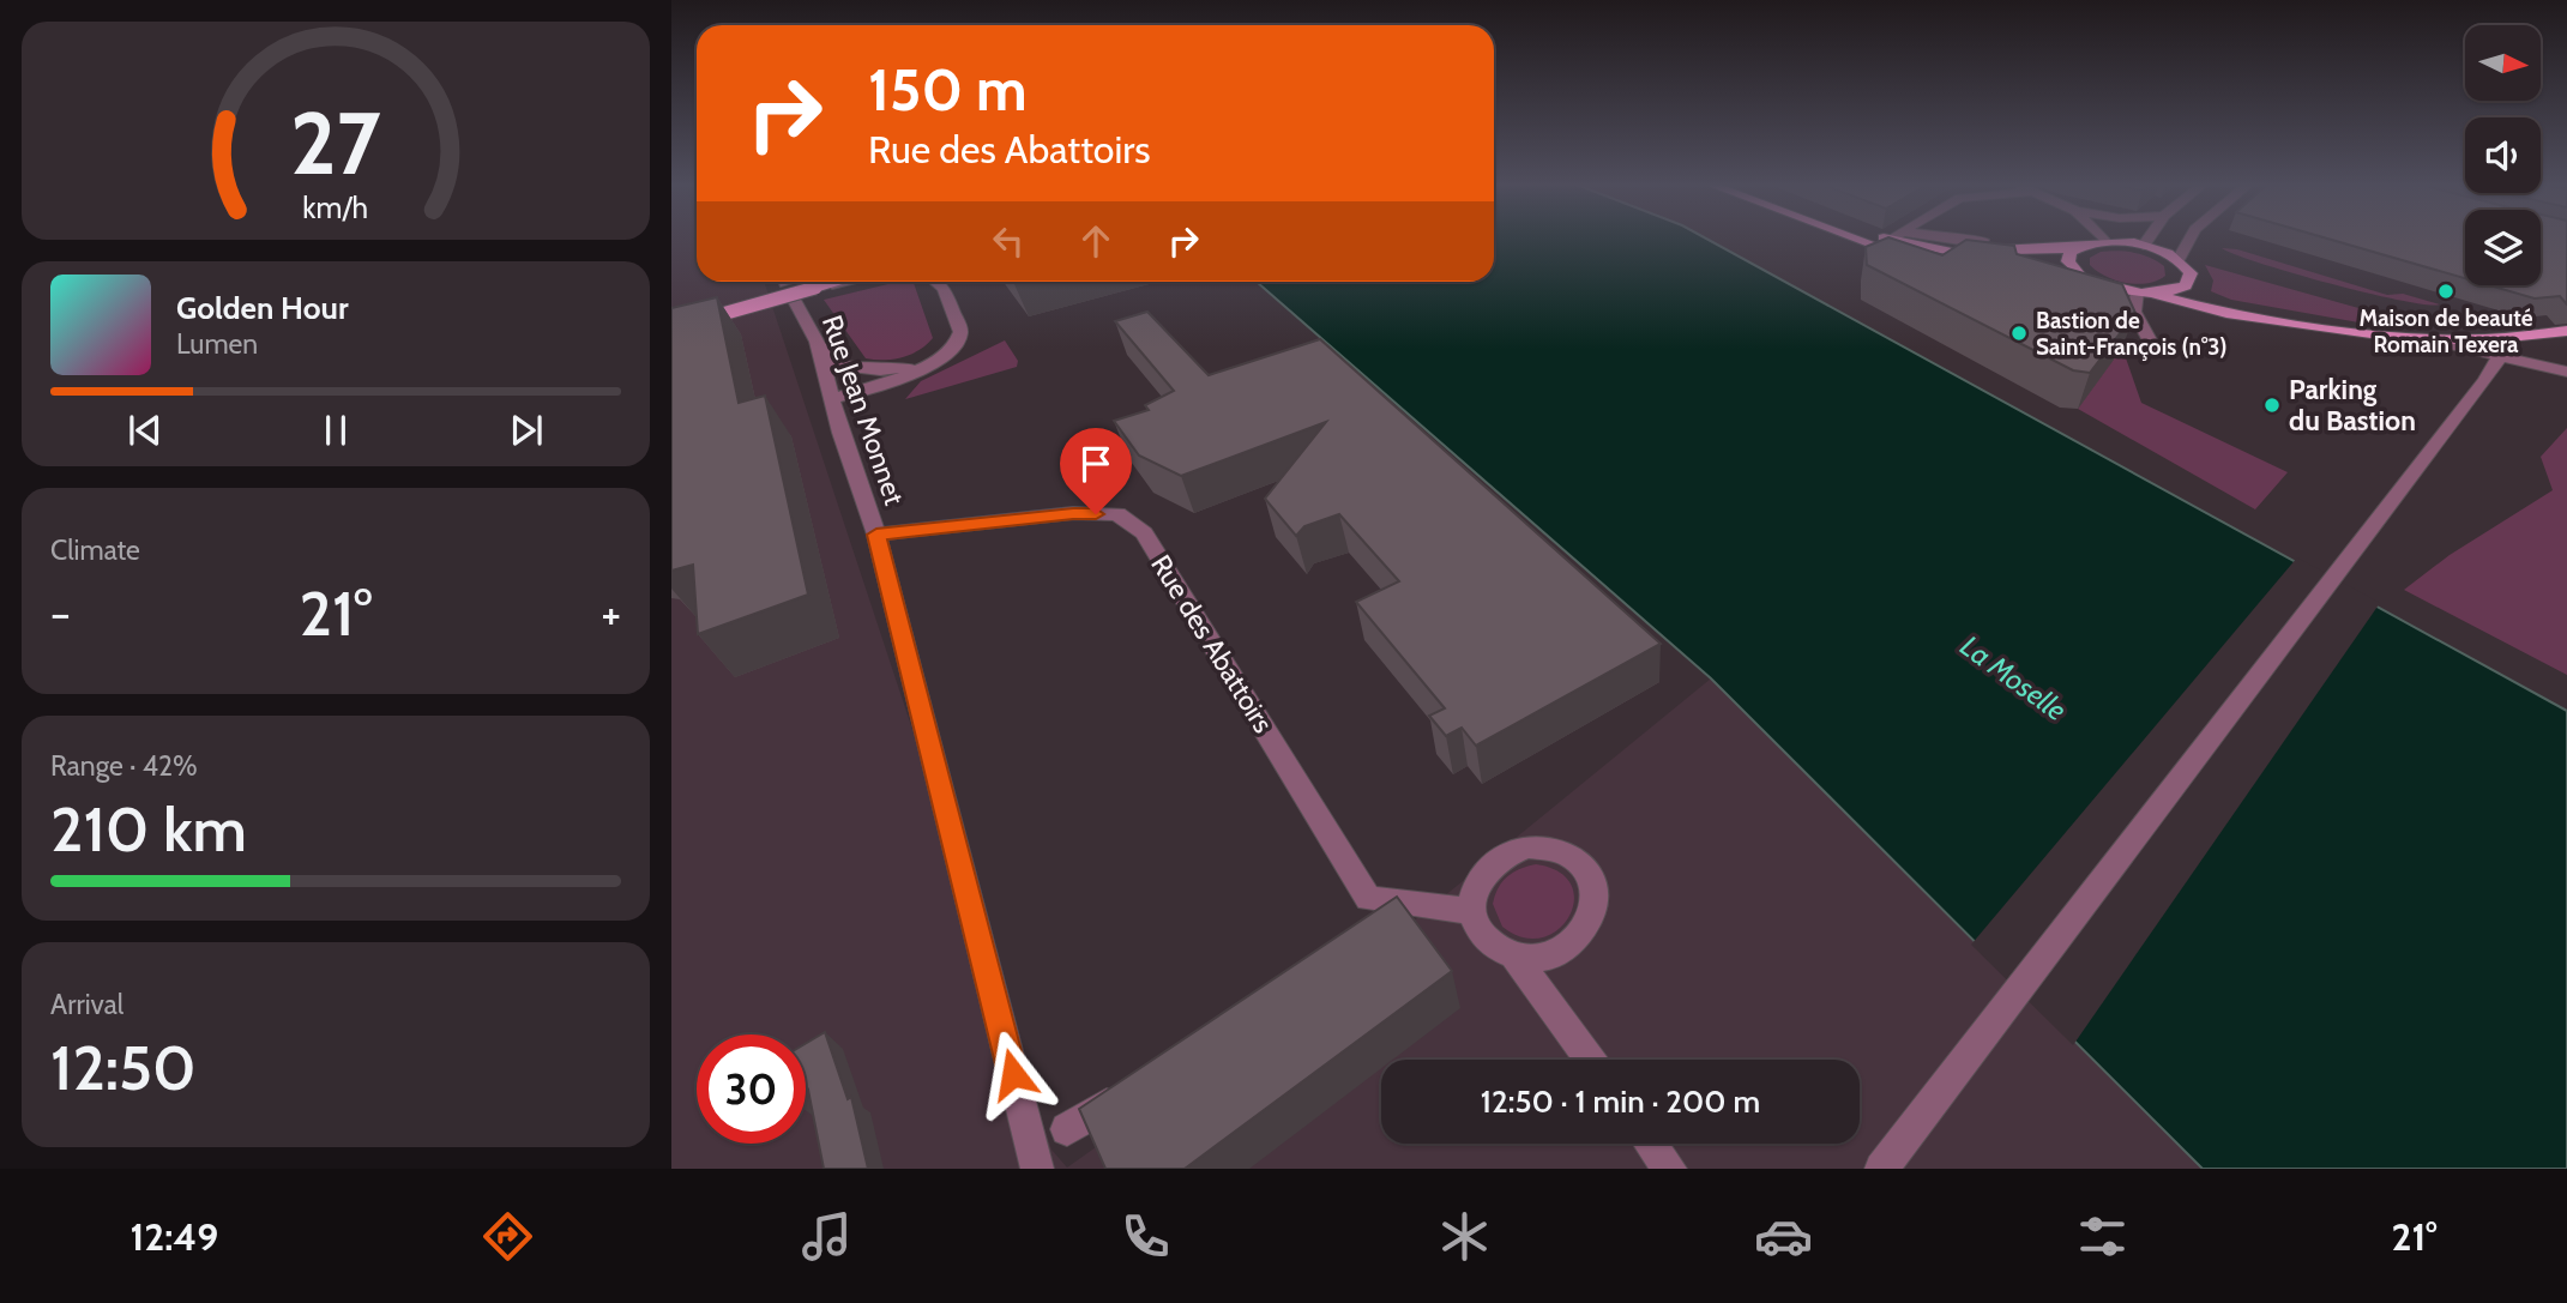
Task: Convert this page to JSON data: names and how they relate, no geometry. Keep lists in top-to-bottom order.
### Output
{
  "streets": {
    "street": ["Rue Jean Monnet", "Rue des Abattoirs"]
  },
  "crossings": [
    ["Rue Jean Monnet", "Rue des Abattoirs"]
  ],
  "water": ["La Moselle"],
  "places": ["Maison de beauté Romain Texera", "Bastion de Saint-François (n°3)", "Parking du Bastion"],
  "north": "right",
  "page": {
    "turn": ["150 m", "Rue des Abattoirs"],
    "song": ["Golden Hour", "Lumen"],
    "tile": [
      "Climate",
      ["Range · 42%", "210 km"],
      ["Arrival", "12:50"]
    ],
    "heat": ["−", "21°", "+"],
    "limit": "30",
    "trip": "12:50 · 1 min · 200 m",
    "tabs": ["12:49", "21°"],
    "gauge": ["27", "km/h"]
  }
}
